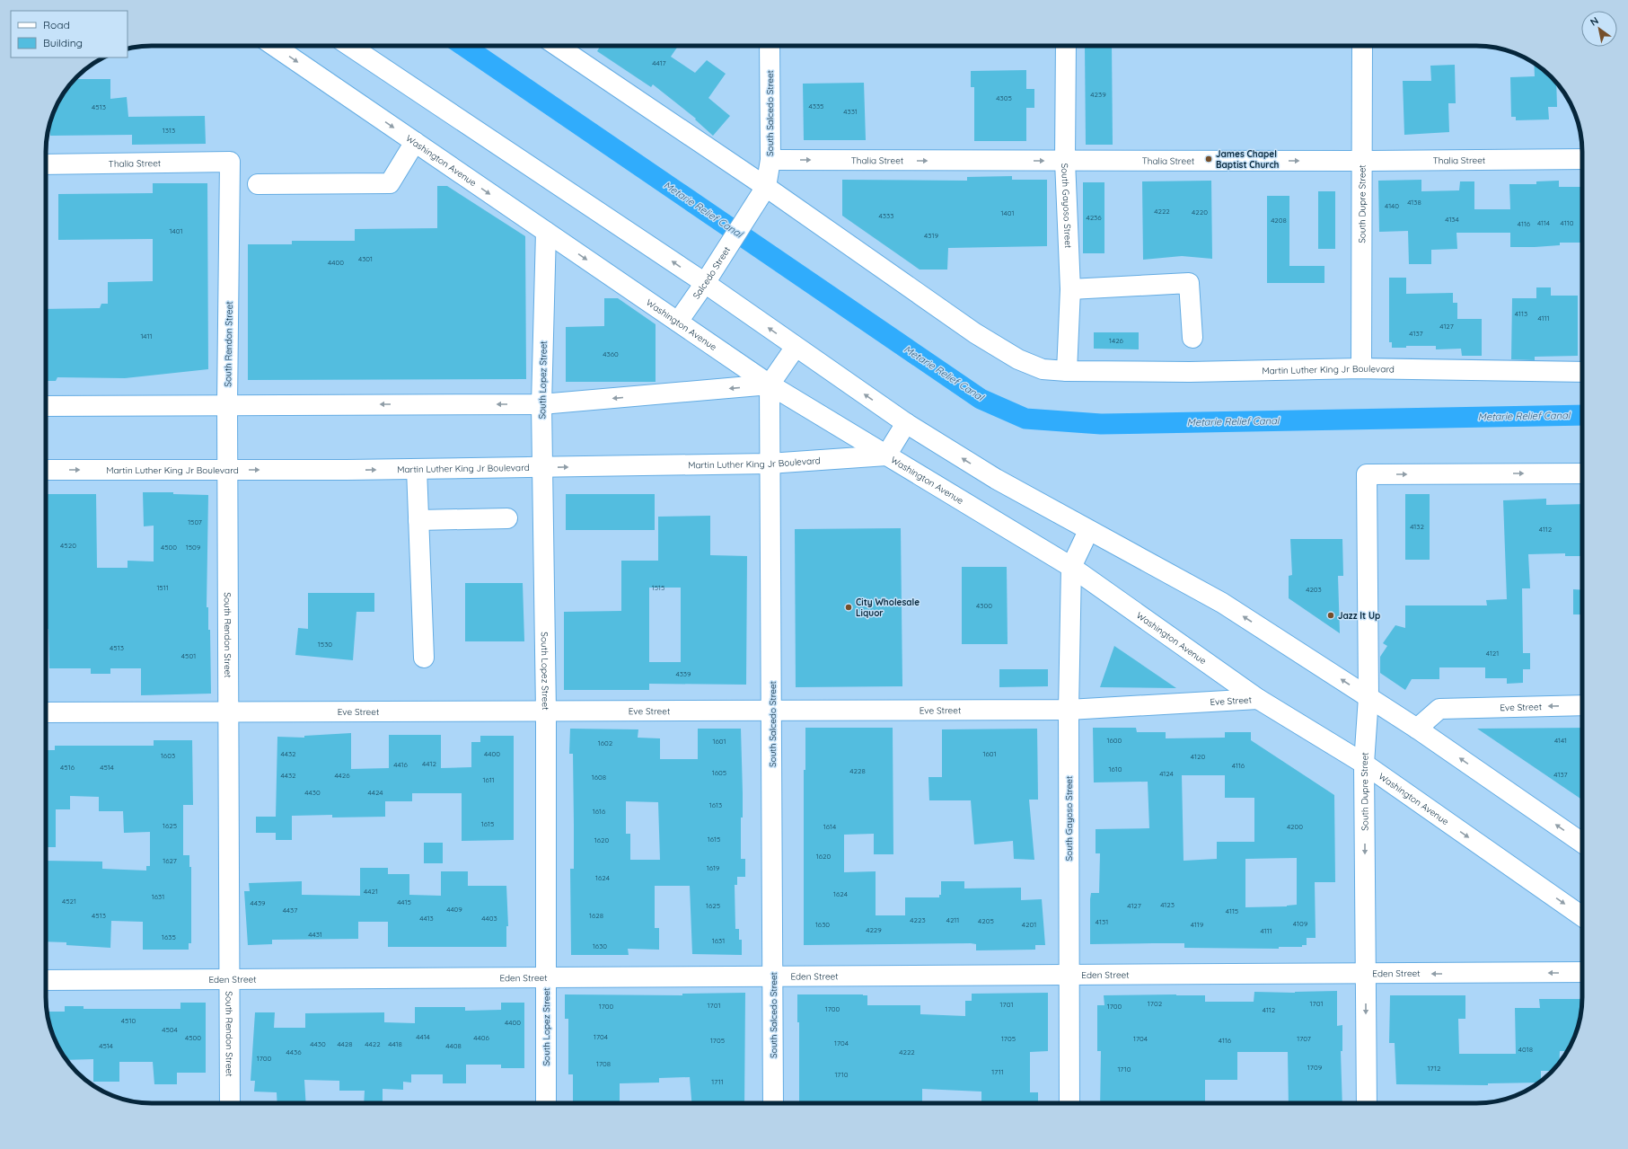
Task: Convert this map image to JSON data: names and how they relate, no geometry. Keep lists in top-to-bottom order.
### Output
{
  "streets": {
    "street": [
      "South Salcedo Street",
      "Washington Avenue",
      "Thalia Street",
      "South Dupre Street",
      "South Gayoso Street",
      "Salcedo Street",
      "South Rendon Street",
      "Martin Luther King Jr Boulevard",
      "South Lopez Street",
      "Eve Street",
      "Eden Street"
    ]
  },
  "crossings": [
    ["South Salcedo Street", "Washington Avenue"],
    ["South Salcedo Street", "Thalia Street"],
    ["South Salcedo Street", "Salcedo Street"],
    ["South Salcedo Street", "Martin Luther King Jr Boulevard"],
    ["South Salcedo Street", "Eve Street"],
    ["South Salcedo Street", "Eden Street"],
    ["Washington Avenue", "South Dupre Street"],
    ["Washington Avenue", "South Gayoso Street"],
    ["Washington Avenue", "Salcedo Street"],
    ["Washington Avenue", "Martin Luther King Jr Boulevard"],
    ["Washington Avenue", "South Lopez Street"],
    ["Washington Avenue", "Eve Street"],
    ["Thalia Street", "South Dupre Street"],
    ["Thalia Street", "South Gayoso Street"],
    ["Thalia Street", "South Rendon Street"],
    ["South Dupre Street", "Martin Luther King Jr Boulevard"],
    ["South Dupre Street", "Eden Street"],
    ["South Gayoso Street", "Martin Luther King Jr Boulevard"],
    ["South Gayoso Street", "Eve Street"],
    ["South Gayoso Street", "Eden Street"],
    ["South Rendon Street", "Martin Luther King Jr Boulevard"],
    ["South Rendon Street", "Eve Street"],
    ["South Rendon Street", "Eden Street"],
    ["Martin Luther King Jr Boulevard", "South Lopez Street"],
    ["South Lopez Street", "Eve Street"],
    ["South Lopez Street", "Eden Street"]
  ],
  "one_way": ["Thalia Street"],
  "water": ["Metarie Relief Canal"],
  "places": ["James Chapel Baptist Church", "City Wholesale Liquor", "Jazz It Up"],
  "house_numbers": [
    "4417",
    "4239",
    "4305",
    "4335",
    "4513",
    "4331",
    "1313",
    "4138",
    "4140",
    "4222",
    "4220",
    "1401",
    "4333",
    "4236",
    "4134",
    "4208",
    "4114",
    "4110",
    "4116",
    "1401",
    "4319",
    "4301",
    "4400",
    "4113",
    "4111",
    "4127",
    "4137",
    "1411",
    "1426",
    "4360",
    "1507",
    "4132",
    "4112",
    "4520",
    "4500",
    "1509",
    "1511",
    "1515",
    "4203",
    "4300",
    "1530",
    "4513",
    "4121",
    "4501",
    "4339",
    "1600",
    "4141",
    "1601",
    "1602",
    "4432",
    "4400",
    "1601",
    "1603",
    "4120",
    "4412",
    "4416",
    "4116",
    "4516",
    "4514",
    "1610",
    "4228",
    "1605",
    "4124",
    "4137",
    "4432",
    "4426",
    "1608",
    "1611",
    "4430",
    "4424",
    "1613",
    "1616",
    "1615",
    "1625",
    "1614",
    "4200",
    "1615",
    "1620",
    "1620",
    "1627",
    "1619",
    "1624",
    "4421",
    "1624",
    "1631",
    "4521",
    "4415",
    "4439",
    "4123",
    "1625",
    "4127",
    "4409",
    "4437",
    "4115",
    "4513",
    "1628",
    "4413",
    "4403",
    "4223",
    "4211",
    "4205",
    "4131",
    "4109",
    "1630",
    "4201",
    "4119",
    "4229",
    "4111",
    "4431",
    "1635",
    "1631",
    "1630",
    "1702",
    "1701",
    "1701",
    "1701",
    "1700",
    "1700",
    "1700",
    "4112",
    "4510",
    "4400",
    "4504",
    "4414",
    "1704",
    "4500",
    "4406",
    "1705",
    "1704",
    "1707",
    "1705",
    "4116",
    "1704",
    "4430",
    "4428",
    "4422",
    "4418",
    "4514",
    "4408",
    "4018",
    "4436",
    "4222",
    "1700",
    "1708",
    "1709",
    "1712",
    "1710",
    "1711",
    "1710",
    "1711"
  ],
  "legend": ["Road", "Building"],
  "north": "top left"
}
